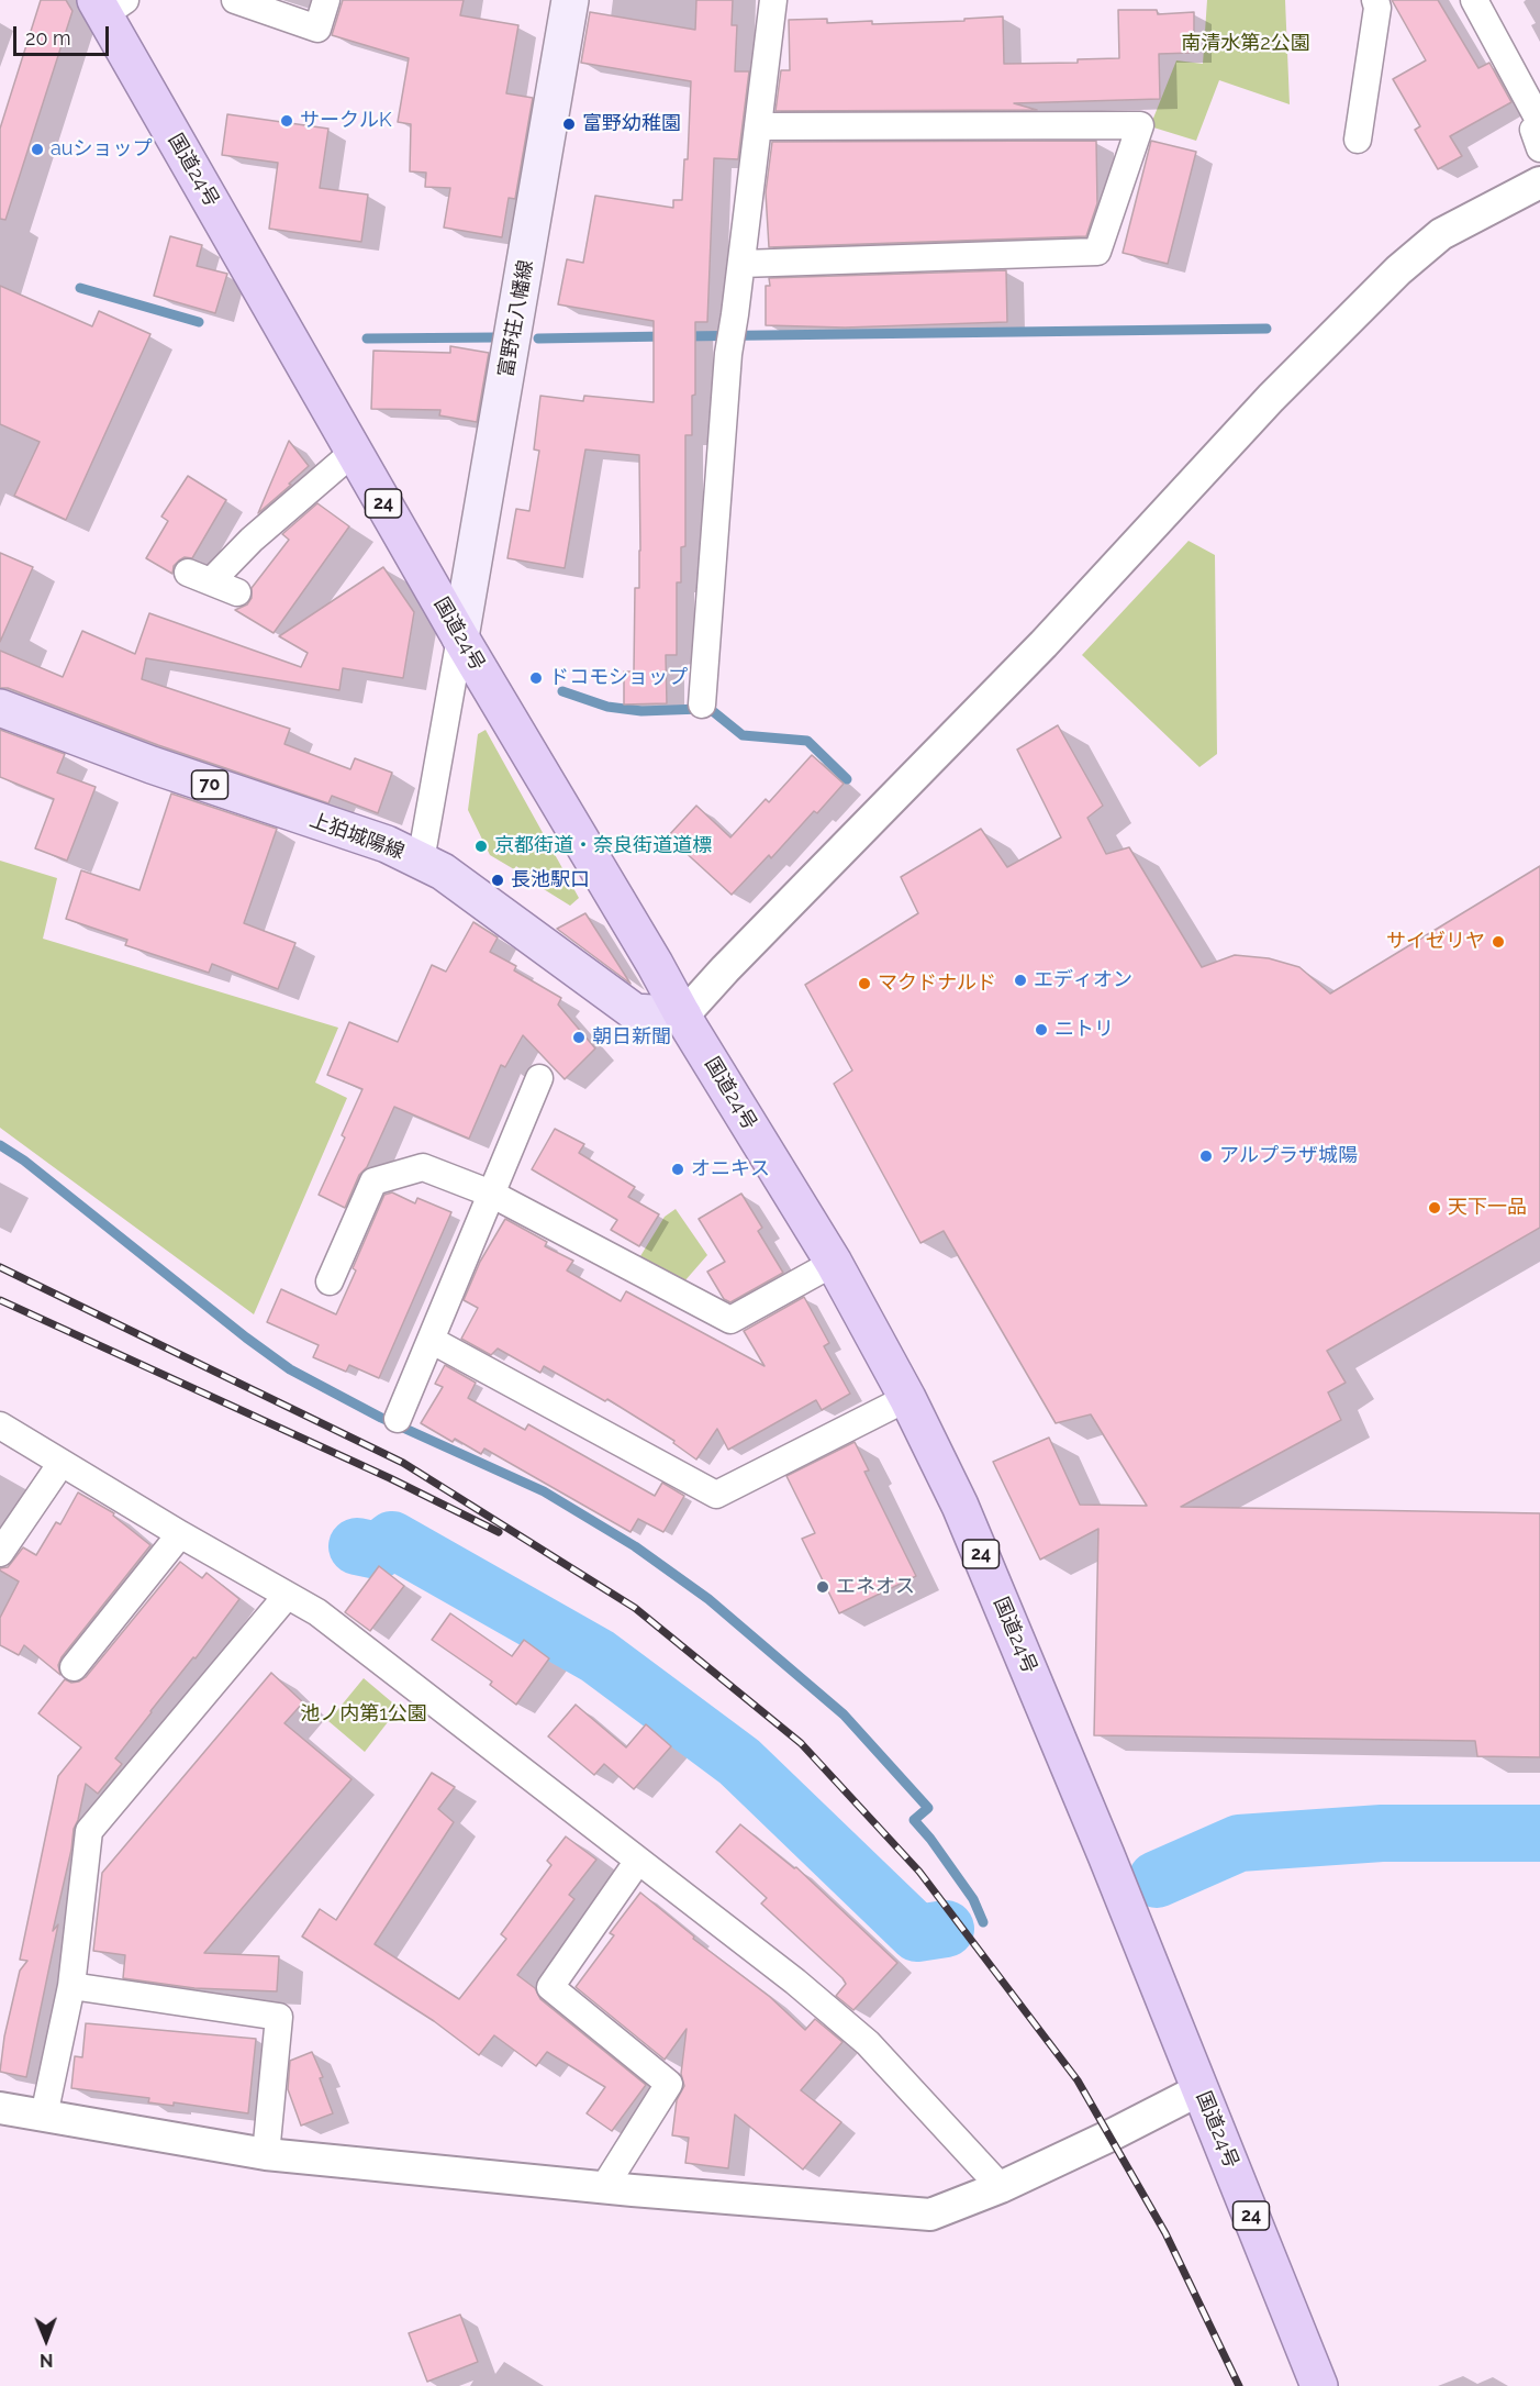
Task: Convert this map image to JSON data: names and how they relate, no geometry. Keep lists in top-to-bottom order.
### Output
{
  "streets": {
    "highway": ["国道24号", "24"],
    "main road": ["富野荘八幡線", "70", "上狛城陽線"]
  },
  "crossings": [
    ["国道24号", "富野荘八幡線"],
    ["国道24号", "上狛城陽線"]
  ],
  "parks": ["南清水第2公園", "池ノ内第1公園"],
  "places": [
    "サークルK",
    "富野幼稚園",
    "auショップ",
    "ドコモショップ",
    "京都街道・奈良街道道標",
    "長池駅口",
    "サイゼリヤ",
    "エディオン",
    "マクドナルド",
    "ニトリ",
    "朝日新聞",
    "アルプラザ城陽",
    "オニキス",
    "天下一品",
    "エネオス"
  ],
  "scale_bar": "20 m",
  "north": "bottom"
}
